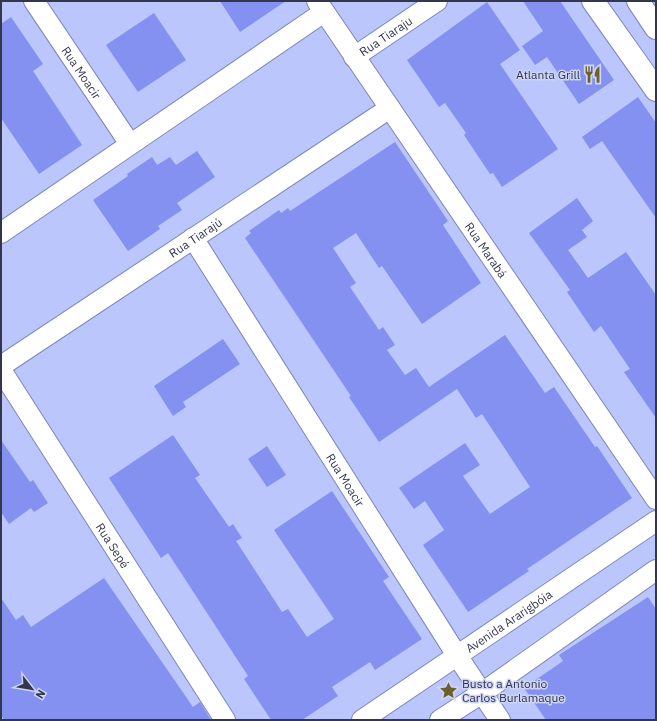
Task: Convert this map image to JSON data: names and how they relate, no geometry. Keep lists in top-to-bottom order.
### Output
{
  "streets": {
    "street": [
      "Rua Tiaraju",
      "Rua Moacir",
      "Rua Tiarajú",
      "Rua Marabá",
      "Rua Sepé",
      "Avenida Ararigbóia"
    ]
  },
  "crossings": [
    ["Rua Tiaraju", "Rua Marabá"],
    ["Rua Moacir", "Rua Tiarajú"],
    ["Rua Moacir", "Avenida Ararigbóia"],
    ["Rua Tiarajú", "Rua Marabá"]
  ],
  "places": {
    "restaurant": ["Atlanta Grill"],
    "place": ["Busto a Antonio Carlos Burlamaque"]
  },
  "north": "bottom right"
}
